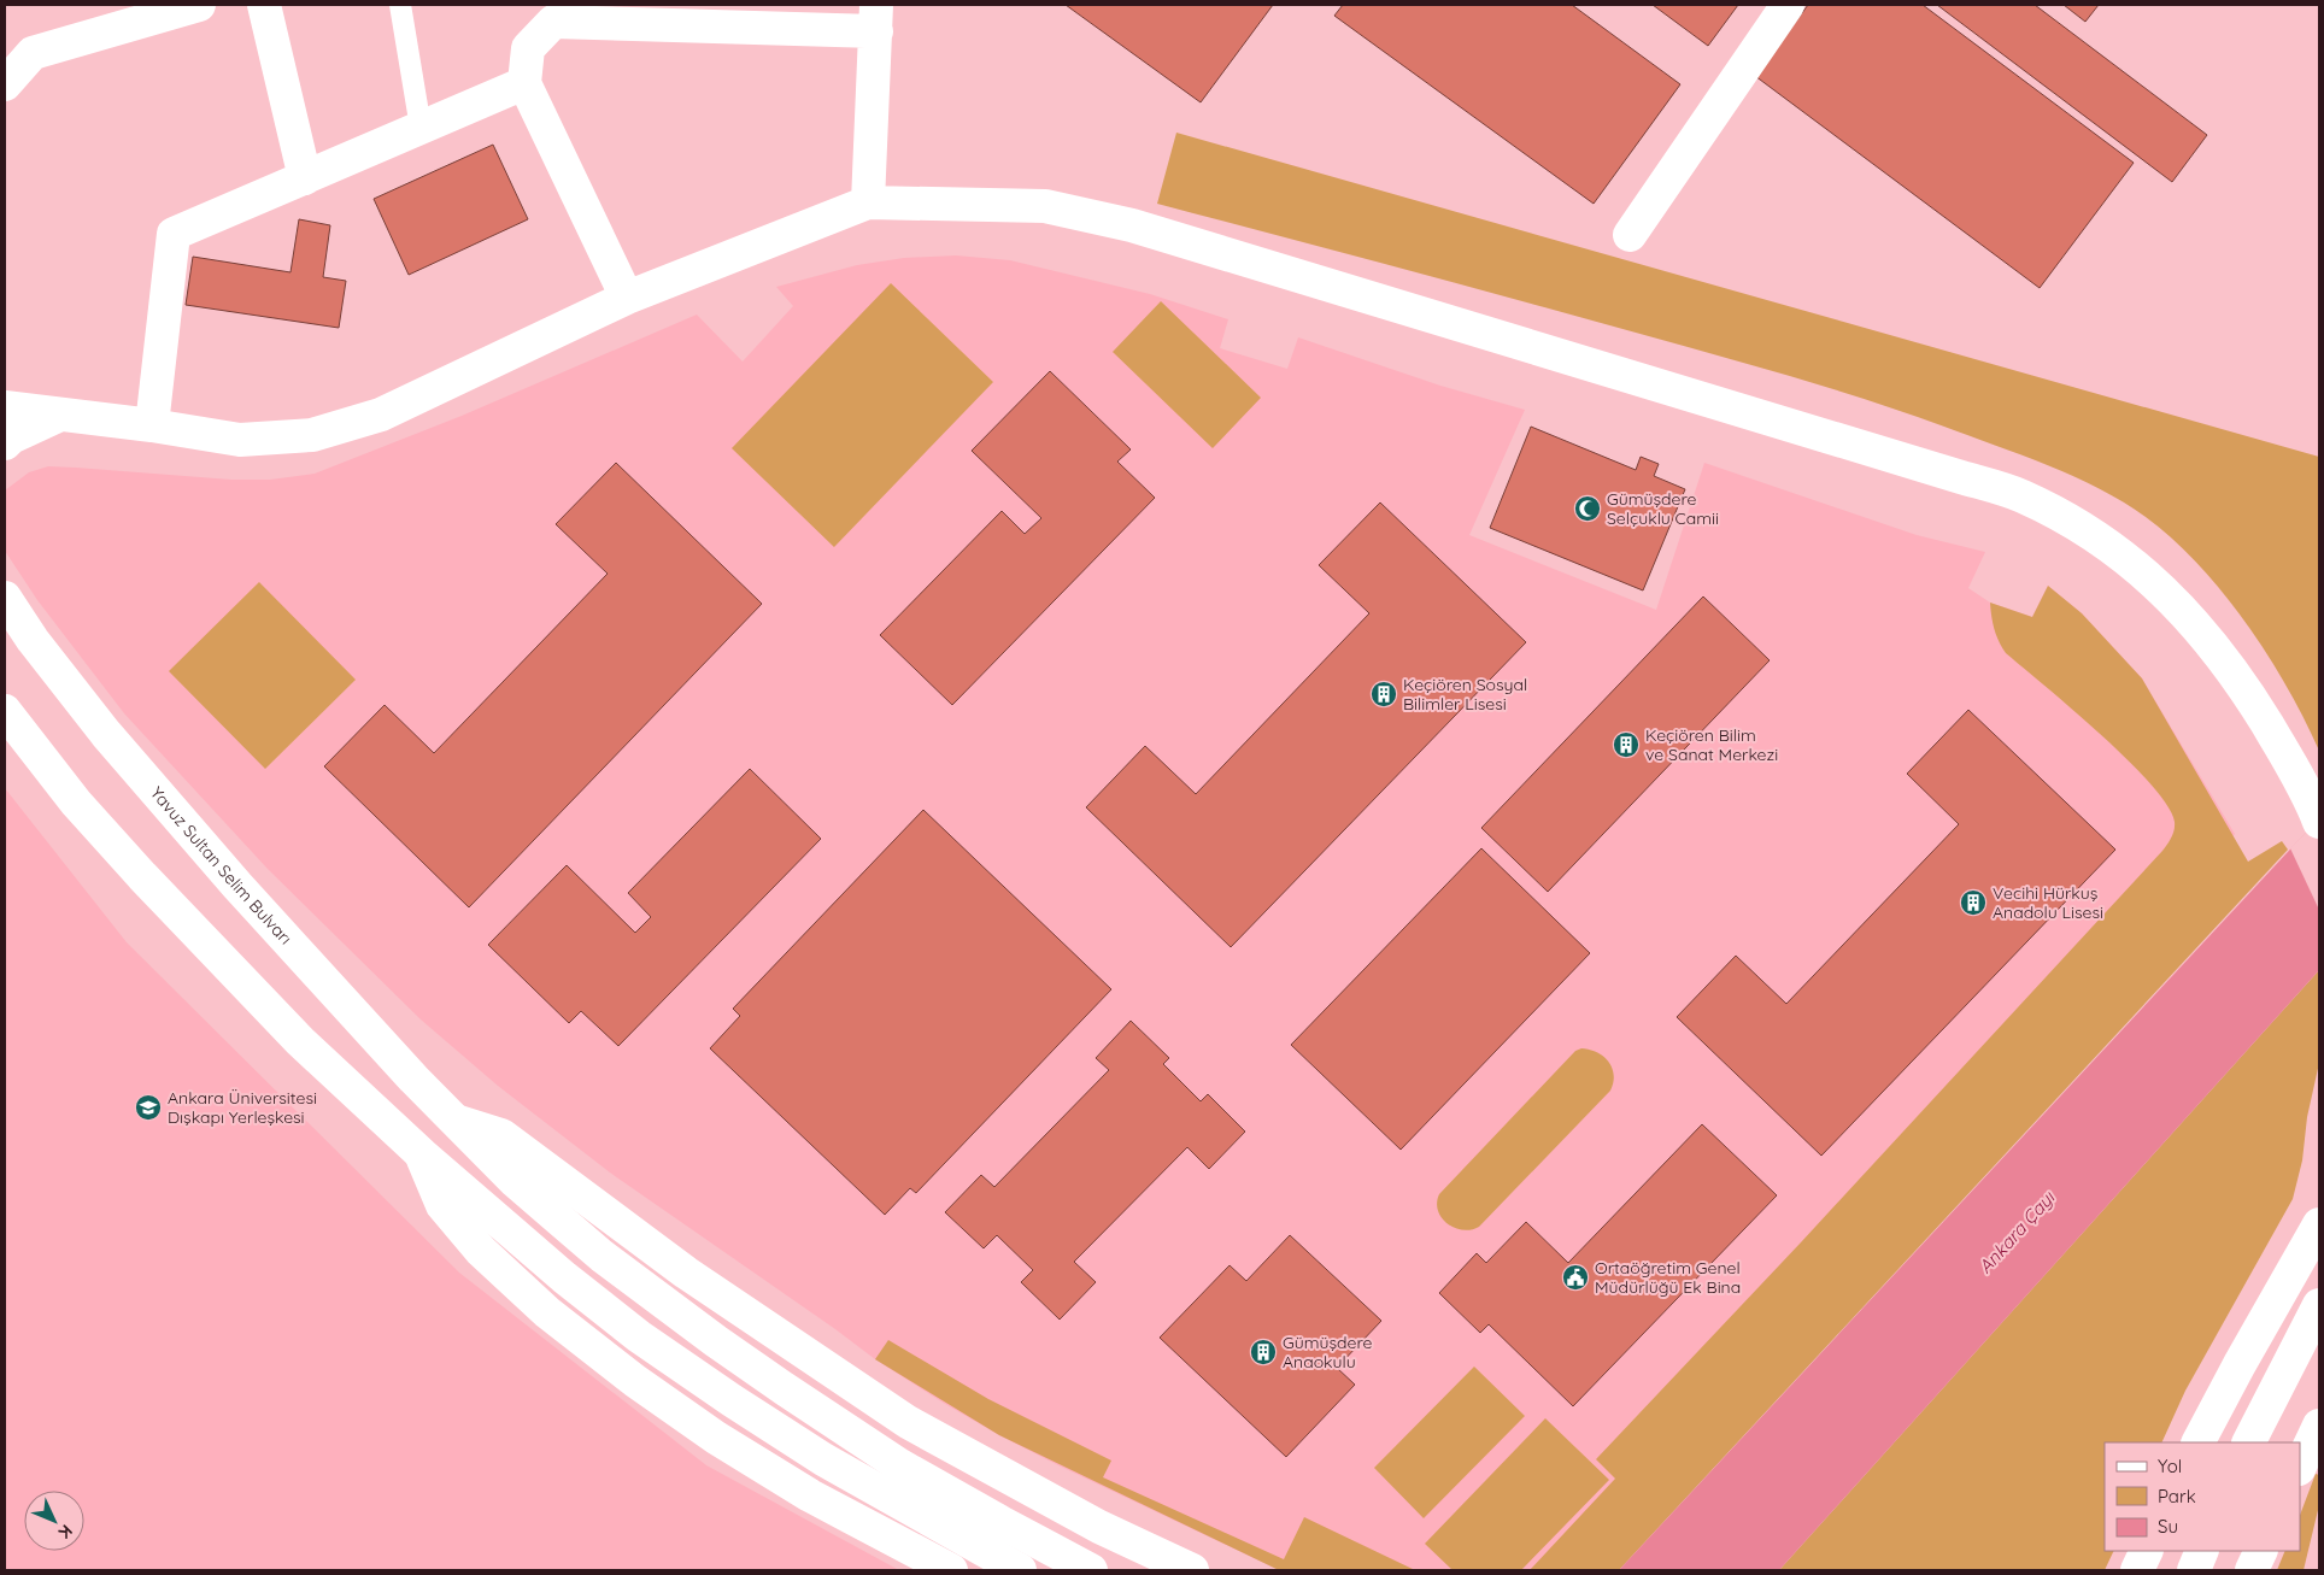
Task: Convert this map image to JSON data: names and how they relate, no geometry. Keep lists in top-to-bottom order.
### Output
{
  "streets": {
    "main road": ["Yavuz Sultan Selim Bulvarı"]
  },
  "water": ["Ankara Çayı"],
  "places": {
    "mosque": ["Gümüşdere Selçuklu Camii"],
    "building": [
      "Keçiören Sosyal Bilimler Lisesi",
      "Keçiören Bilim ve Sanat Merkezi",
      "Vecihi Hürkuş Anadolu Lisesi",
      "Gümüşdere Anaokulu"
    ],
    "school or university": ["Ankara Üniversitesi Dışkapı Yerleşkesi"],
    "public building": ["Ortaöğretim Genel Müdürlüğü Ek Bina"]
  },
  "legend": ["Yol", "Park", "Su"],
  "north": "bottom right"
}
